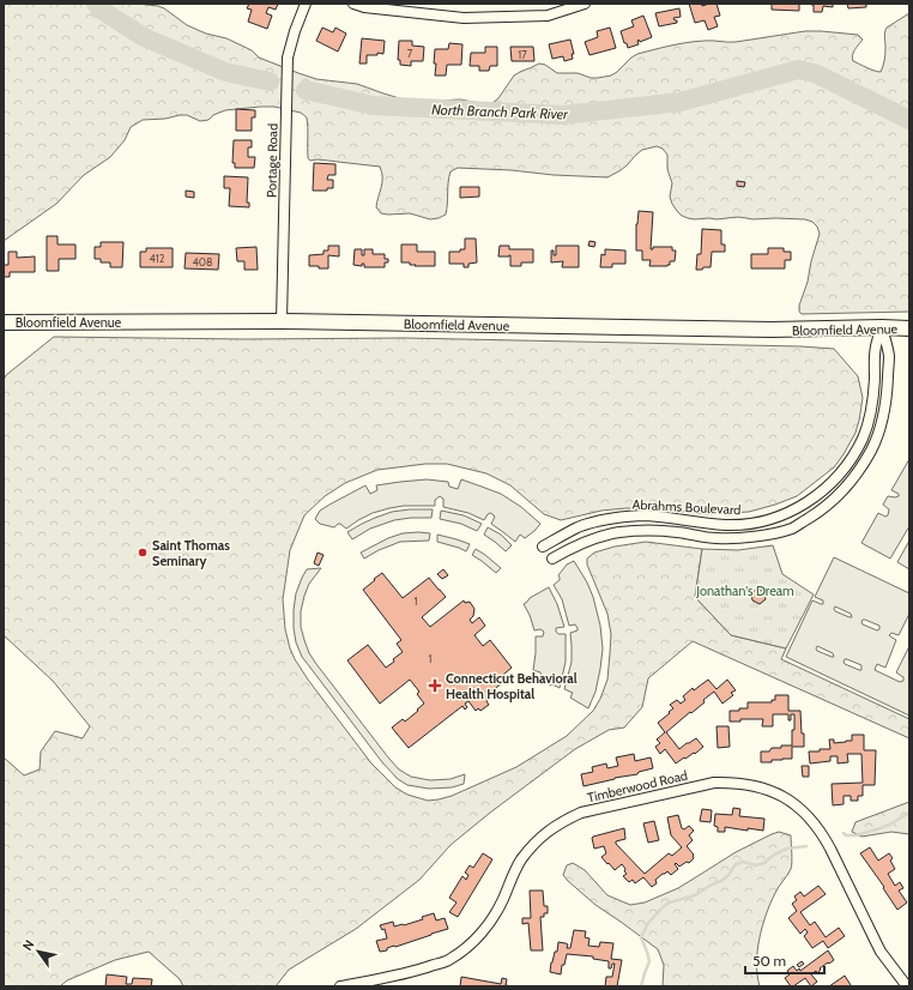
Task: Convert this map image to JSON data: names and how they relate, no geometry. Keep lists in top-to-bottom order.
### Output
{
  "streets": {
    "main road": ["Bloomfield Avenue"],
    "street": ["Portage Road", "Abrahms Boulevard", "Timberwood Road"]
  },
  "crossings": [
    ["Portage Road", "Bloomfield Avenue"],
    ["Bloomfield Avenue", "Abrahms Boulevard"]
  ],
  "water": ["North Branch Park River"],
  "parks": ["Jonathan's Dream"],
  "places": {
    "other": ["Saint Thomas Seminary"],
    "health": ["Connecticut Behavioral Health Hospital"]
  },
  "house_numbers": [
    "7",
    "17",
    "412",
    "408",
    "1",
    "1"
  ],
  "scale_bar": "50 m",
  "north": "top left"
}
